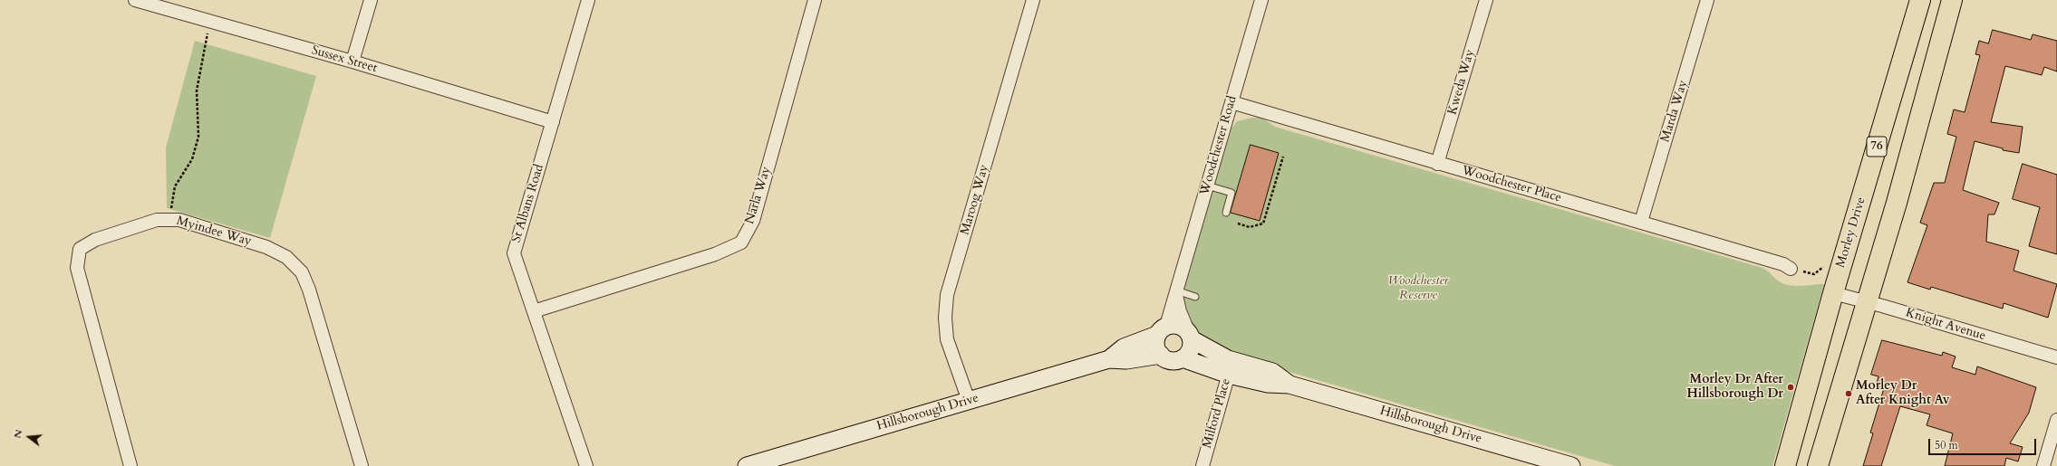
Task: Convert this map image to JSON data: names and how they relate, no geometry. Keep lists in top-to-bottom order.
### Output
{
  "streets": {
    "highway": ["76", "Morley Drive"],
    "street": [
      "Sussex Street",
      "Kweda Way",
      "Marda Way",
      "Woodchester Road",
      "Woodchester Place",
      "Narla Way",
      "Maroog Way",
      "St Albans Road",
      "Myindee Way",
      "Knight Avenue",
      "Hillsborough Drive",
      "Milford Place"
    ]
  },
  "crossings": [
    ["Sussex Street", "St Albans Road"],
    ["Kweda Way", "Woodchester Place"],
    ["Marda Way", "Woodchester Place"],
    ["Woodchester Road", "Woodchester Place"],
    ["Woodchester Road", "Hillsborough Drive"],
    ["Narla Way", "St Albans Road"],
    ["Maroog Way", "Hillsborough Drive"],
    ["Morley Drive", "Knight Avenue"],
    ["Hillsborough Drive", "Milford Place"]
  ],
  "parks": ["Woodchester Reserve"],
  "places": ["Morley Dr After Hillsborough Dr", "Morley Dr After Knight Av"],
  "scale_bar": "50 m",
  "north": "left"
}
